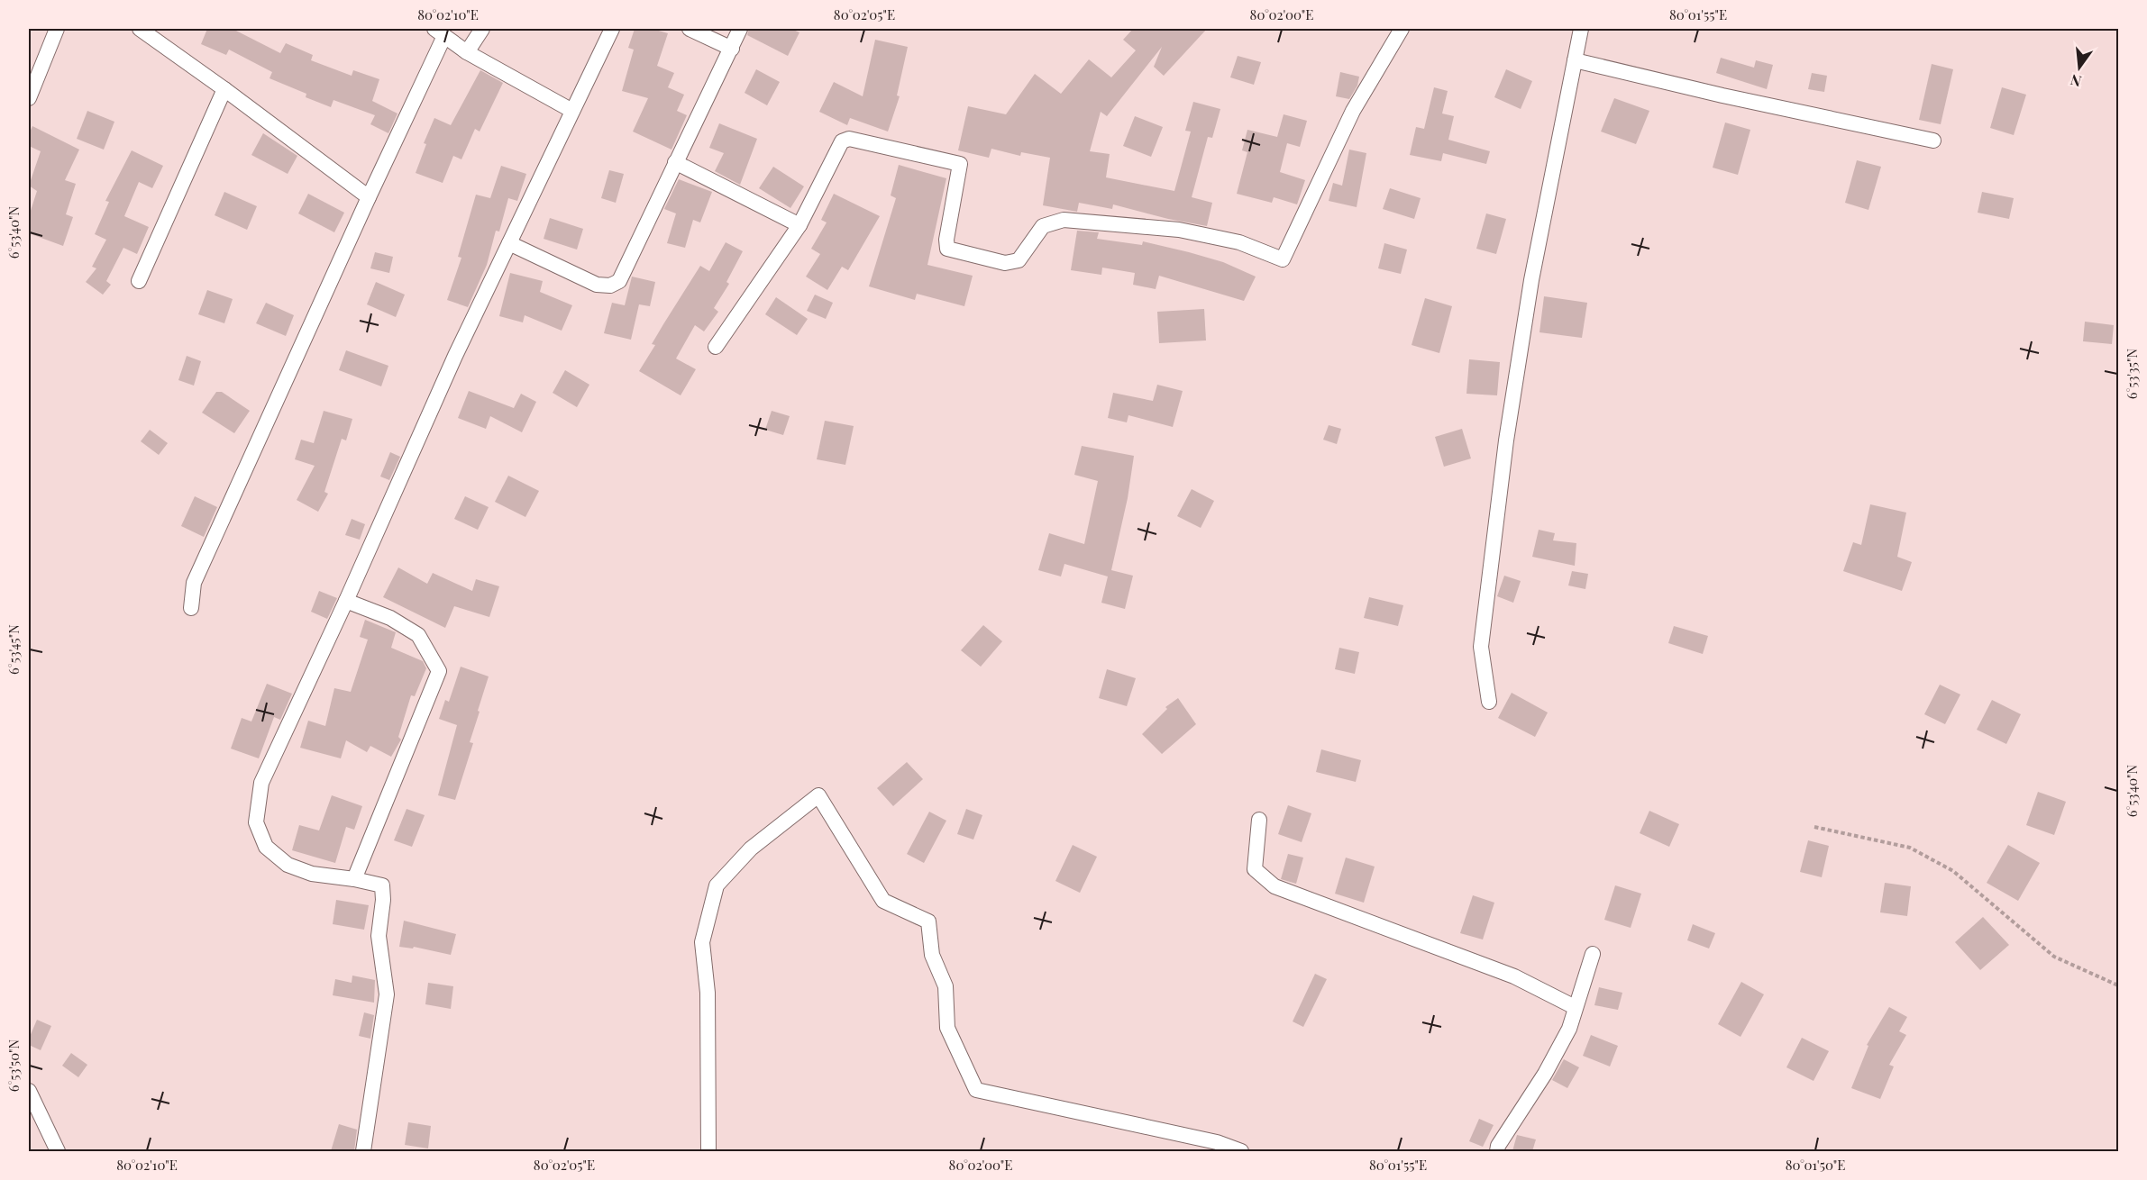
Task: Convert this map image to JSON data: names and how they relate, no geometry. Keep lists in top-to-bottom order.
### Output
{
  "north": "bottom",
  "coordinates": [
    "80°02'10\"E",
    "80°02'05\"E",
    "80°02'00\"E",
    "80°01'55\"E",
    "6°53'40\"N",
    "6°53'35\"N",
    "6°53'45\"N",
    "6°53'50\"N",
    "80°01'50\"E"
  ]
}
